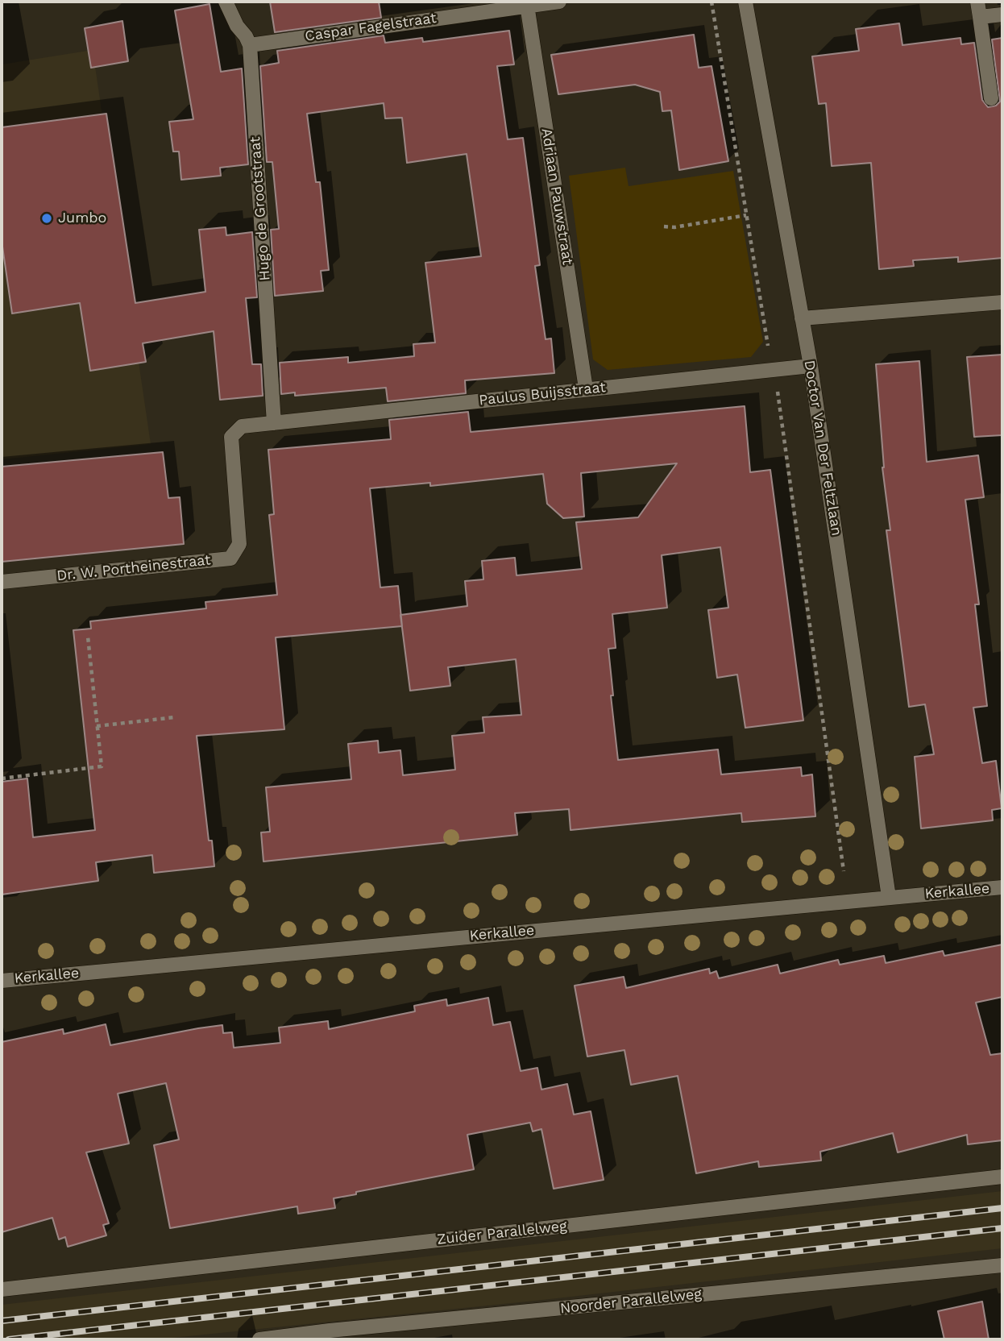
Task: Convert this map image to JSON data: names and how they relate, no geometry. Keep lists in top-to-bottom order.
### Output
{
  "streets": {
    "street": [
      "Caspar Fagelstraat",
      "Adriaan Pauwstraat",
      "Hugo de Grootstraat",
      "Paulus Buijsstraat",
      "Doctor Van Der Feltzlaan",
      "Dr. W. Portheinestraat",
      "Kerkallee",
      "Zuider Parallelweg",
      "Noorder Parallelweg"
    ]
  },
  "crossings": [
    ["Caspar Fagelstraat", "Adriaan Pauwstraat"],
    ["Caspar Fagelstraat", "Hugo de Grootstraat"],
    ["Adriaan Pauwstraat", "Paulus Buijsstraat"],
    ["Hugo de Grootstraat", "Paulus Buijsstraat"],
    ["Hugo de Grootstraat", "Dr. W. Portheinestraat"],
    ["Paulus Buijsstraat", "Doctor Van Der Feltzlaan"],
    ["Paulus Buijsstraat", "Dr. W. Portheinestraat"],
    ["Doctor Van Der Feltzlaan", "Kerkallee"]
  ],
  "places": ["Jumbo"]
}
